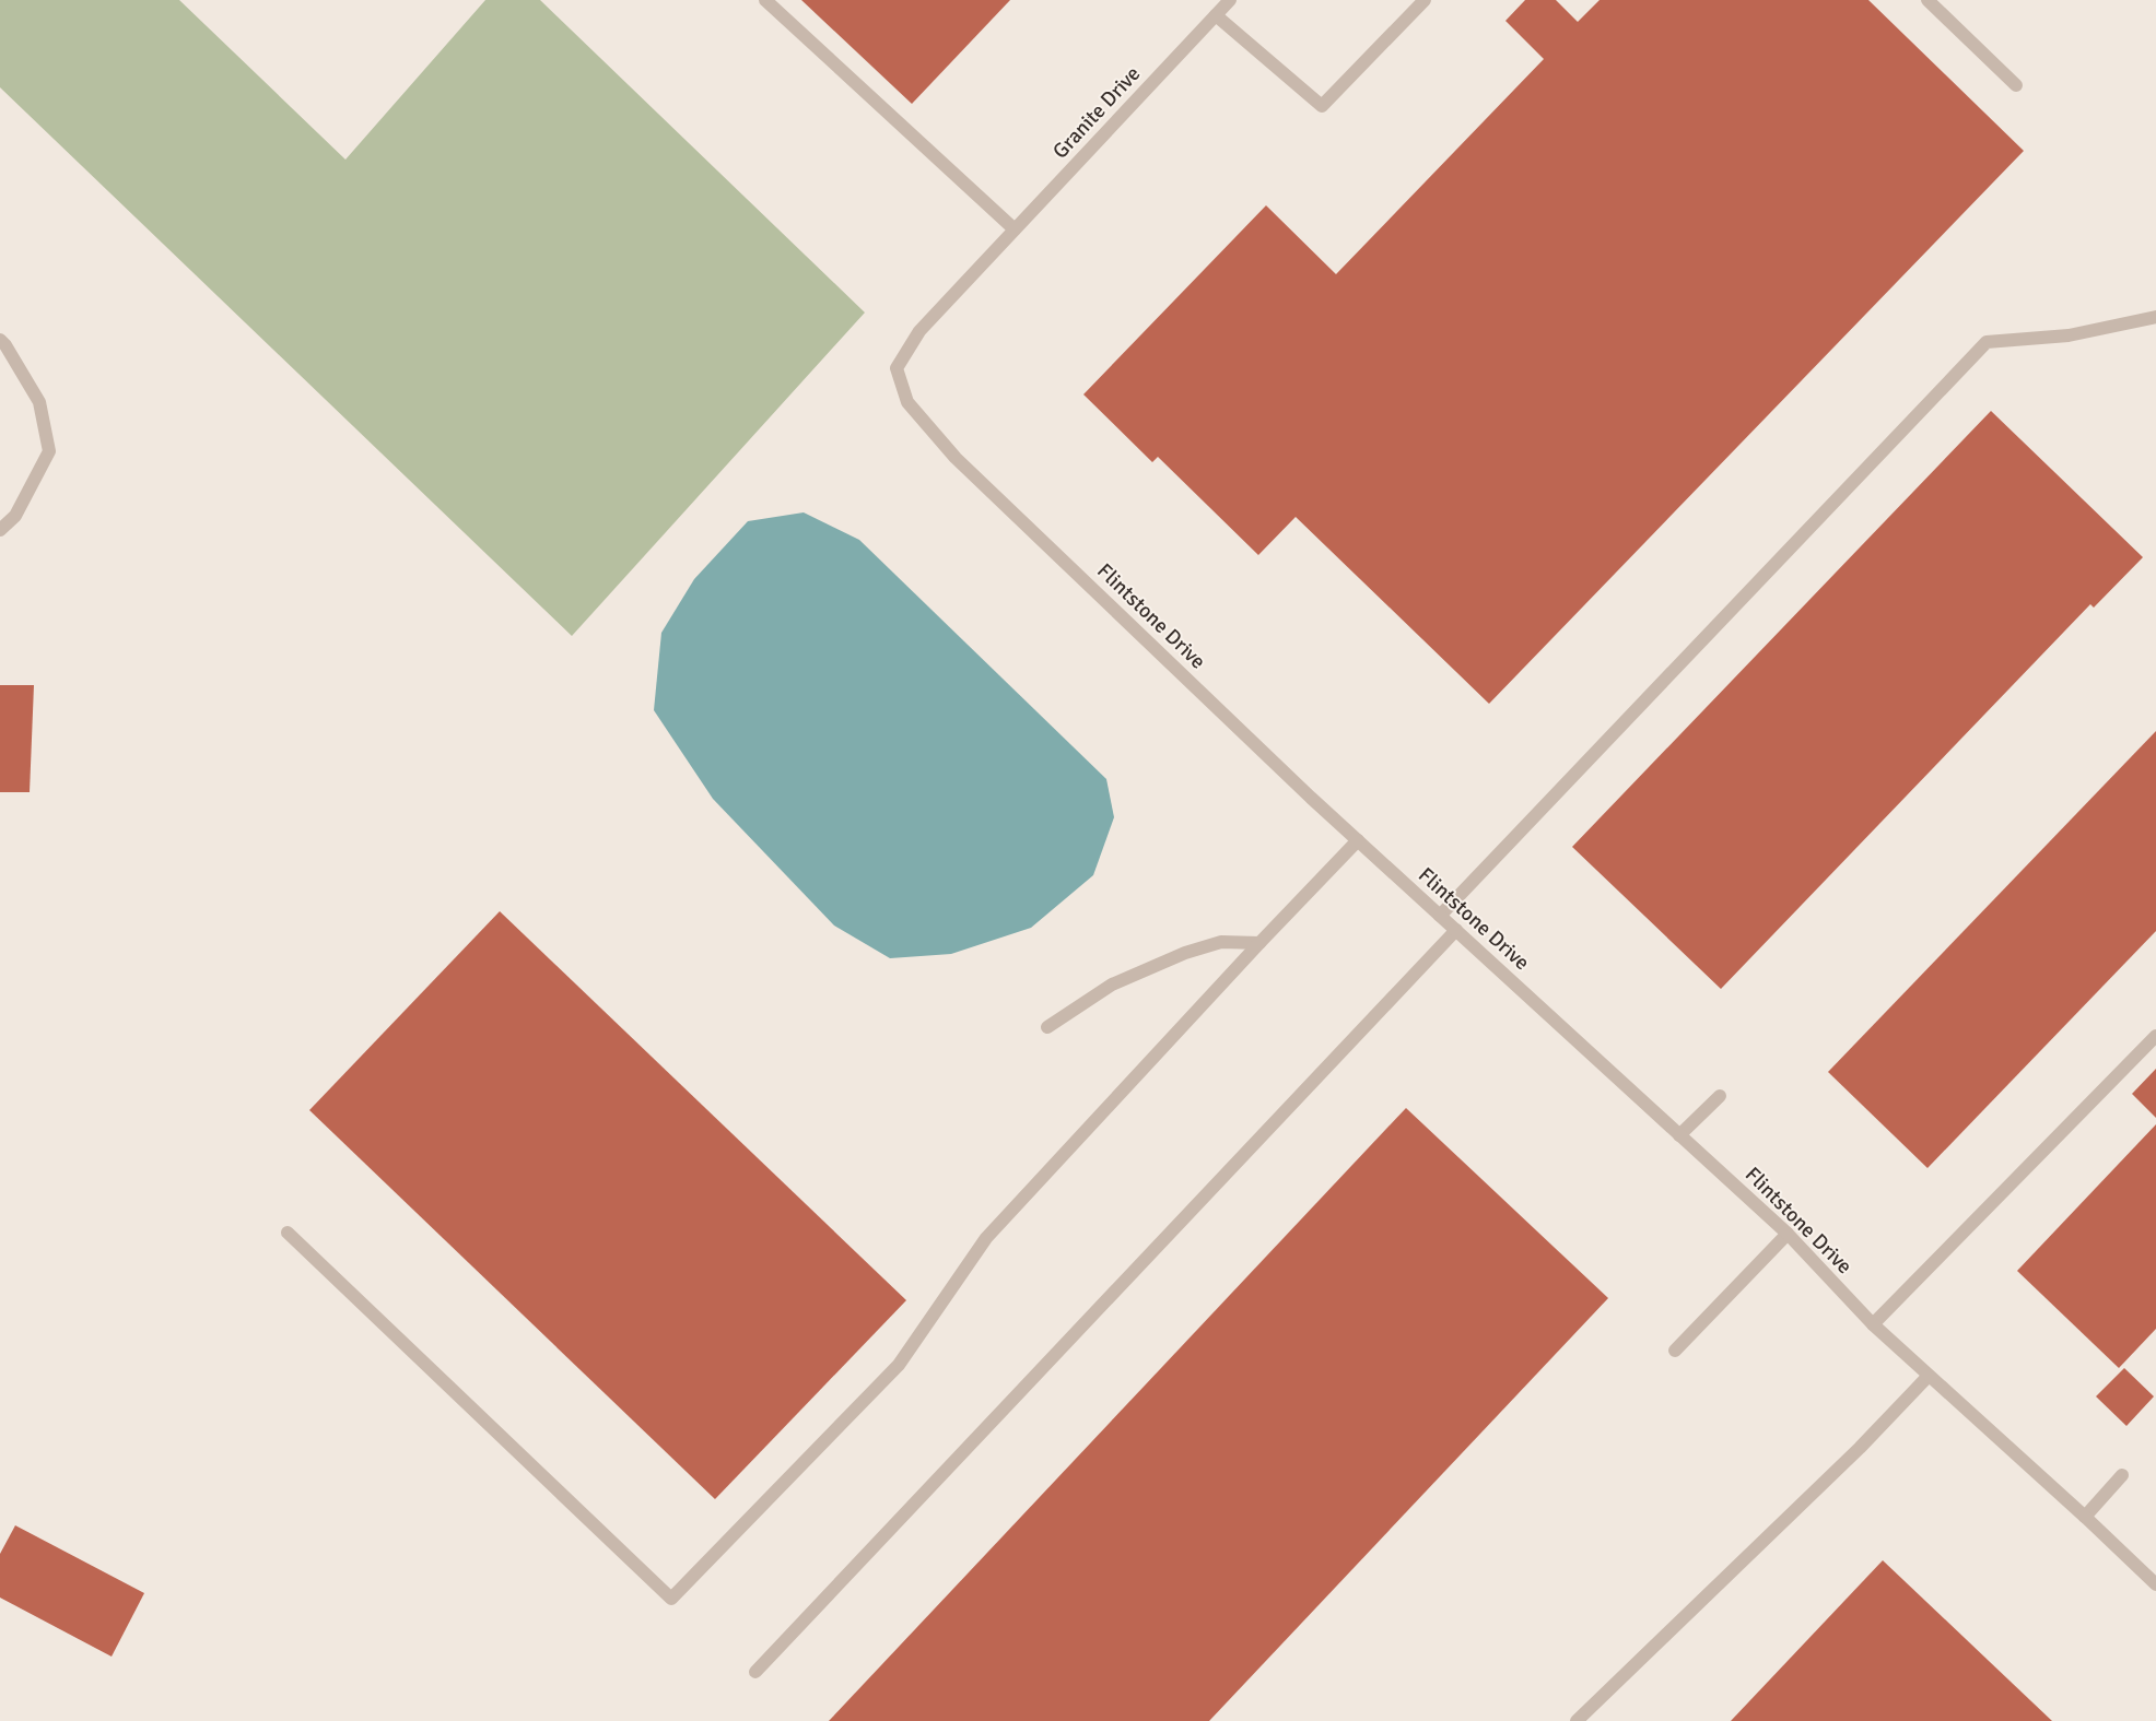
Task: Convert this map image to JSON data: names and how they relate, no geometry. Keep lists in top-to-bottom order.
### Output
{
  "streets": {
    "street": ["Granite Drive", "Flintstone Drive"]
  },
  "crossings": [
    ["Granite Drive", "Flintstone Drive"]
  ]
}
